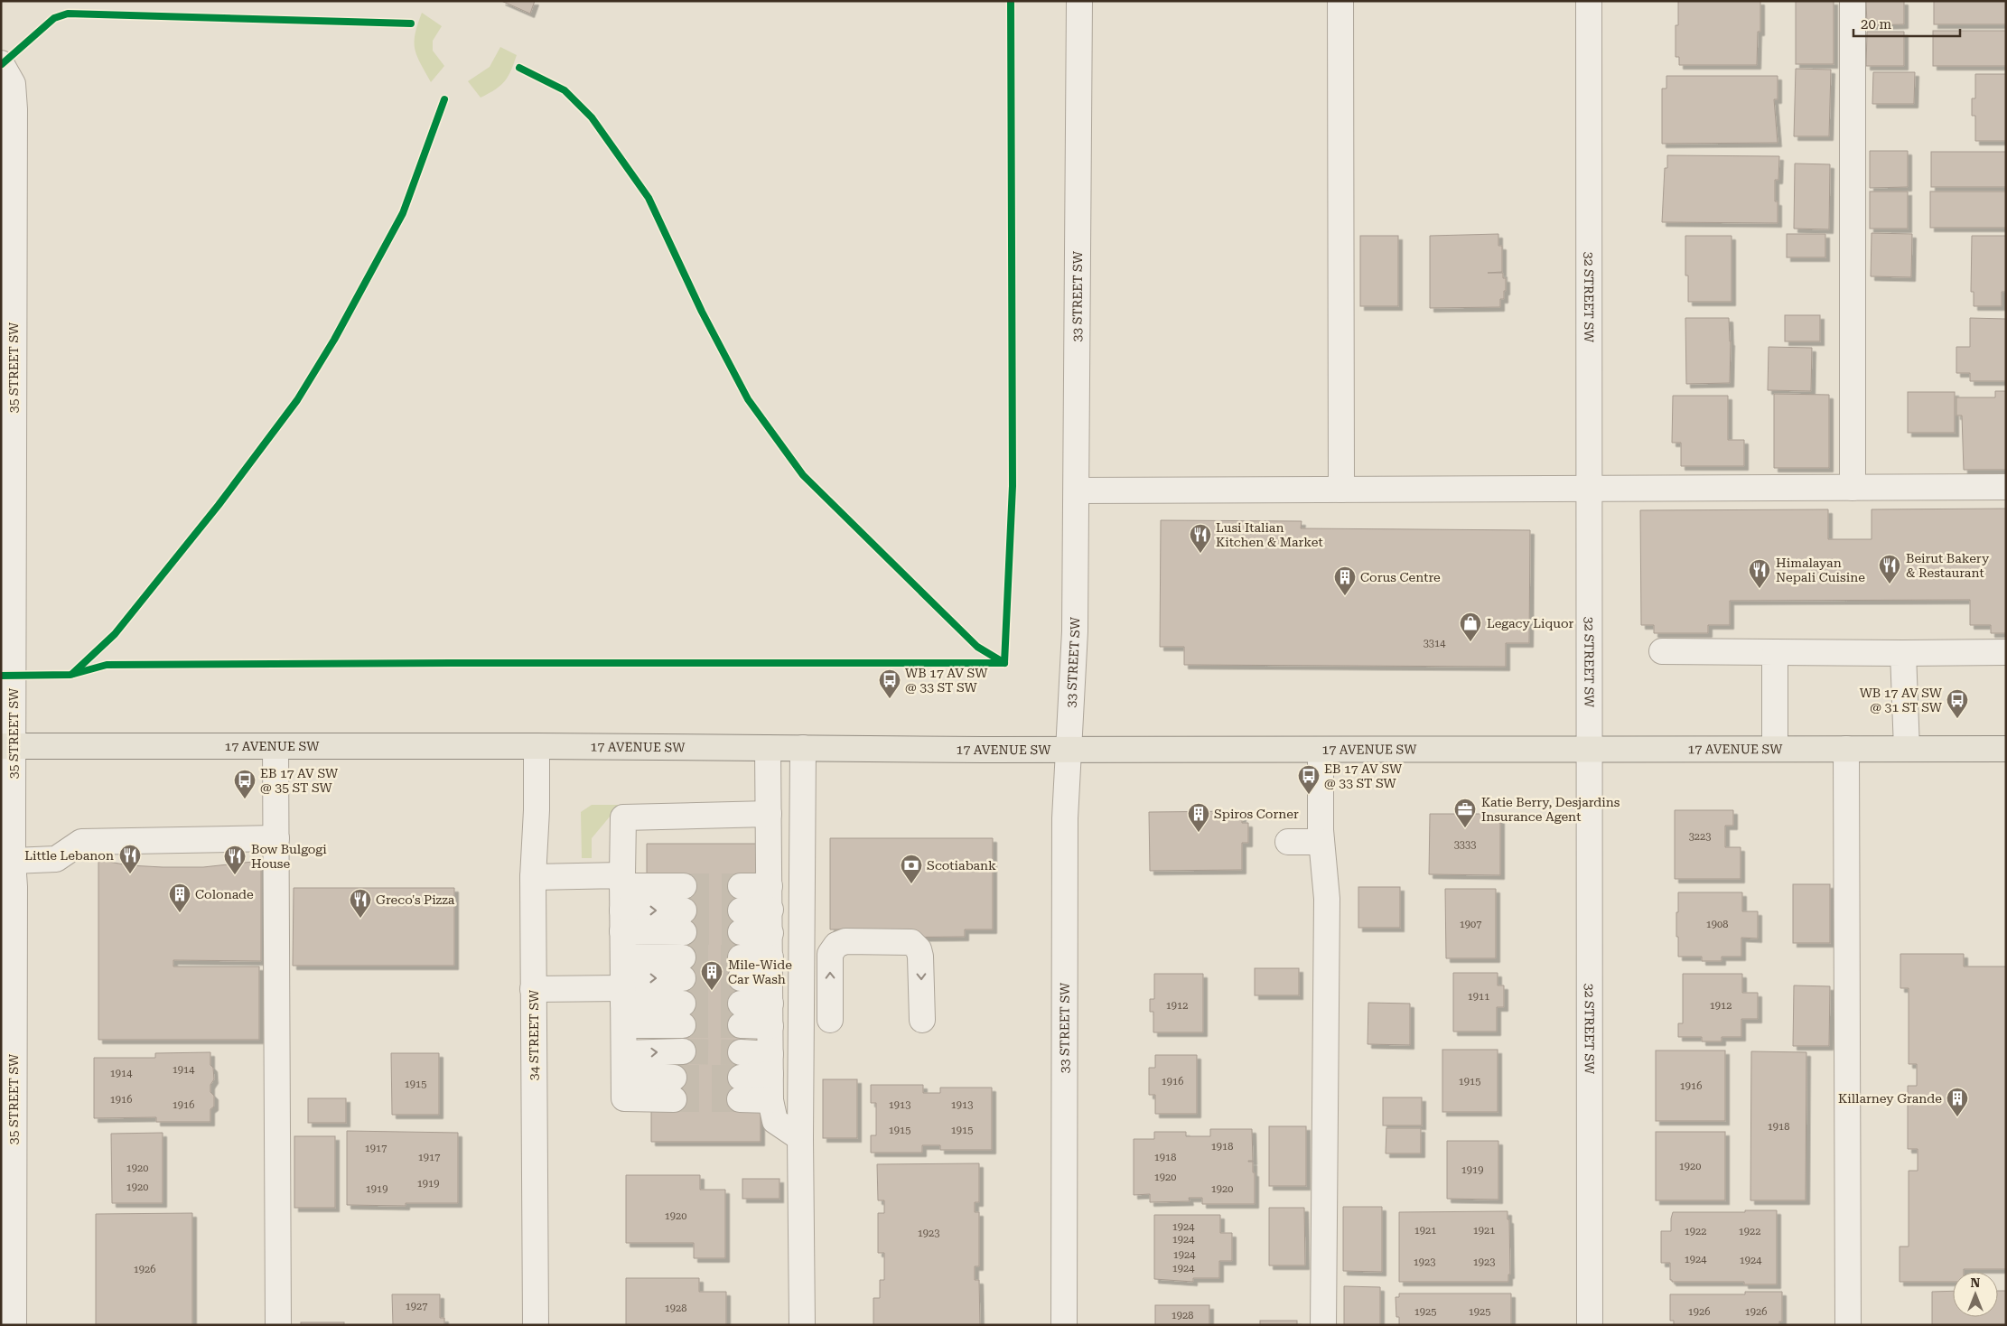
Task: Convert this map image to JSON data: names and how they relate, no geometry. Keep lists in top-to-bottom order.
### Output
{
  "streets": {
    "main road": ["17 AVENUE SW"],
    "street": [
      "33 STREET SW",
      "32 STREET SW",
      "35 STREET SW",
      "34 STREET SW"
    ]
  },
  "crossings": [
    ["33 STREET SW", "17 AVENUE SW"],
    ["32 STREET SW", "17 AVENUE SW"],
    ["35 STREET SW", "17 AVENUE SW"],
    ["17 AVENUE SW", "34 STREET SW"]
  ],
  "places": {
    "restaurant": [
      "Lusi Italian Kitchen & Market",
      "Beirut Bakery & Restaurant",
      "Himalayan Nepali Cuisine",
      "Little Lebanon",
      "Bow Bulgogi House",
      "Greco's Pizza"
    ],
    "building": [
      "Corus Centre",
      "Spiros Corner",
      "Colonade",
      "Mile-Wide Car Wash",
      "Killarney Grande"
    ],
    "shop": ["Legacy Liquor"],
    "bus stop": [
      "WB 17 AV SW @ 33 ST SW",
      "WB 17 AV SW @ 31 ST SW",
      "EB 17 AV SW @ 33 ST SW",
      "EB 17 AV SW @ 35 ST SW"
    ],
    "office": ["Katie Berry, Desjardins Insurance Agent"],
    "bank": ["Scotiabank"]
  },
  "house_numbers": [
    "3314",
    "3223",
    "3333",
    "1907",
    "1908",
    "1911",
    "1912",
    "1912",
    "1914",
    "1914",
    "1916",
    "1915",
    "1915",
    "1916",
    "1916",
    "1916",
    "1913",
    "1913",
    "1918",
    "1915",
    "1915",
    "1918",
    "1917",
    "1917",
    "1918",
    "1920",
    "1920",
    "1919",
    "1920",
    "1919",
    "1920",
    "1919",
    "1920",
    "1920",
    "1924",
    "1921",
    "1921",
    "1922",
    "1922",
    "1923",
    "1924",
    "1924",
    "1924",
    "1924",
    "1923",
    "1923",
    "1924",
    "1926",
    "1927",
    "1928",
    "1925",
    "1925",
    "1926",
    "1926",
    "1928"
  ],
  "scale_bar": "20 m",
  "north": "top"
}
